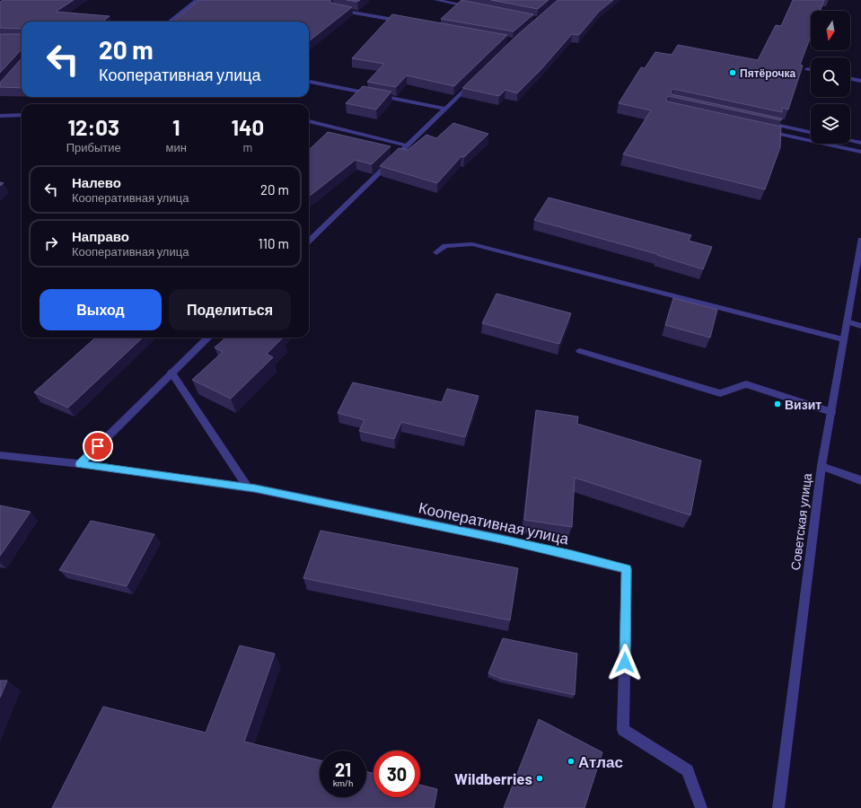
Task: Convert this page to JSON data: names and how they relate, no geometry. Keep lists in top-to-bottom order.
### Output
{
  "streets": {
    "street": ["Советская улица", "Кооперативная улица"]
  },
  "places": [
    "Пятёрочка",
    "Визит",
    "Атлас",
    "Wildberries"
  ],
  "north": "bottom",
  "page": {
    "turn": ["20 m", "Кооперативная улица"],
    "eta": [
      "12:03",
      "Прибытие",
      "1",
      "мин",
      "140",
      "m"
    ],
    "list": [
      {
        "name": "Налево",
        "note": "Кооперативная улица",
        "value": "20 m"
      },
      {
        "name": "Направо",
        "note": "Кооперативная улица",
        "value": "110 m"
      }
    ],
    "buttons": ["Выход", "Поделиться"],
    "speed": "21 km/h",
    "limit": "30"
  }
}
